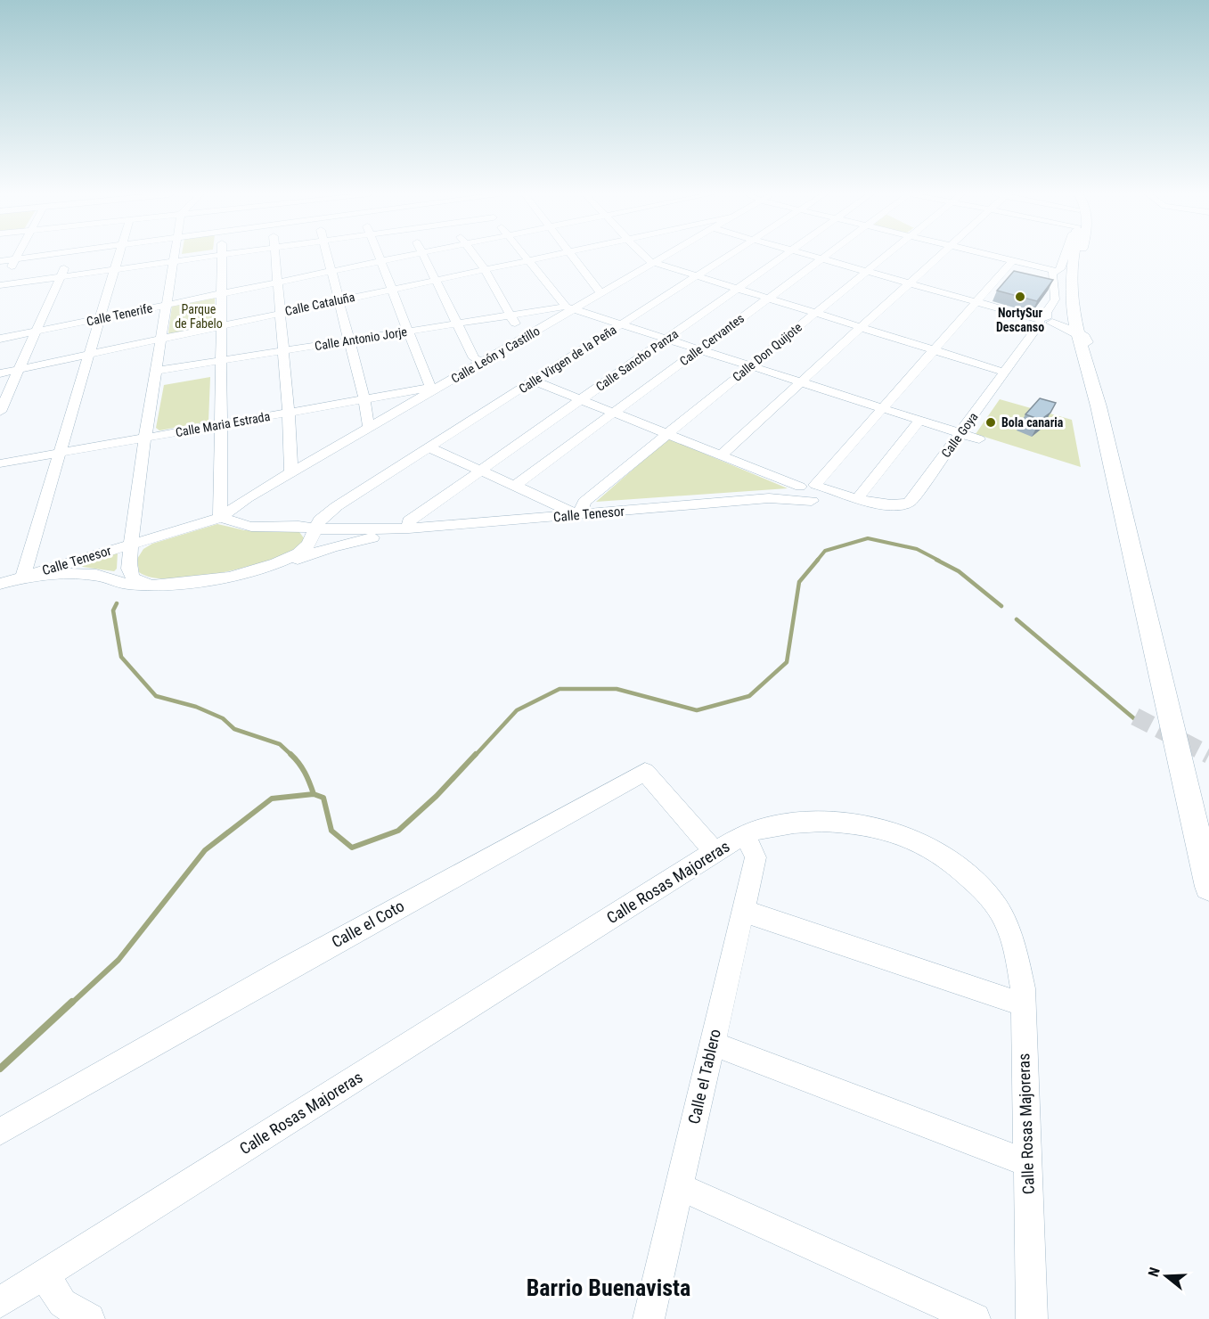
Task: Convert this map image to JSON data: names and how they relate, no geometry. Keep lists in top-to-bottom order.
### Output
{
  "streets": {
    "street": [
      "Calle Cataluña",
      "Calle Tenerife",
      "Calle Antonio Jorje",
      "Calle Cervantes",
      "Calle Don Quijote",
      "Calle León y Castillo",
      "Calle Virgen de la Peña",
      "Calle Sancho Panza",
      "Calle Maria Estrada",
      "Calle Goya",
      "Calle Tenesor",
      "Calle Rosas Majoreras",
      "Calle el Coto",
      "Calle el Tablero"
    ]
  },
  "crossings": [
    ["Calle Antonio Jorje", "Calle León y Castillo"],
    ["Calle Don Quijote", "Calle Tenesor"],
    ["Calle León y Castillo", "Calle Maria Estrada"],
    ["Calle León y Castillo", "Calle Tenesor"],
    ["Calle Virgen de la Peña", "Calle Tenesor"],
    ["Calle Sancho Panza", "Calle Tenesor"],
    ["Calle Goya", "Calle Tenesor"],
    ["Calle Rosas Majoreras", "Calle el Coto"],
    ["Calle Rosas Majoreras", "Calle el Tablero"]
  ],
  "districts": ["Barrio Buenavista"],
  "parks": ["Parque de Fabelo"],
  "places": ["NortySur Descanso", "Bola canaria"],
  "north": "left"
}
